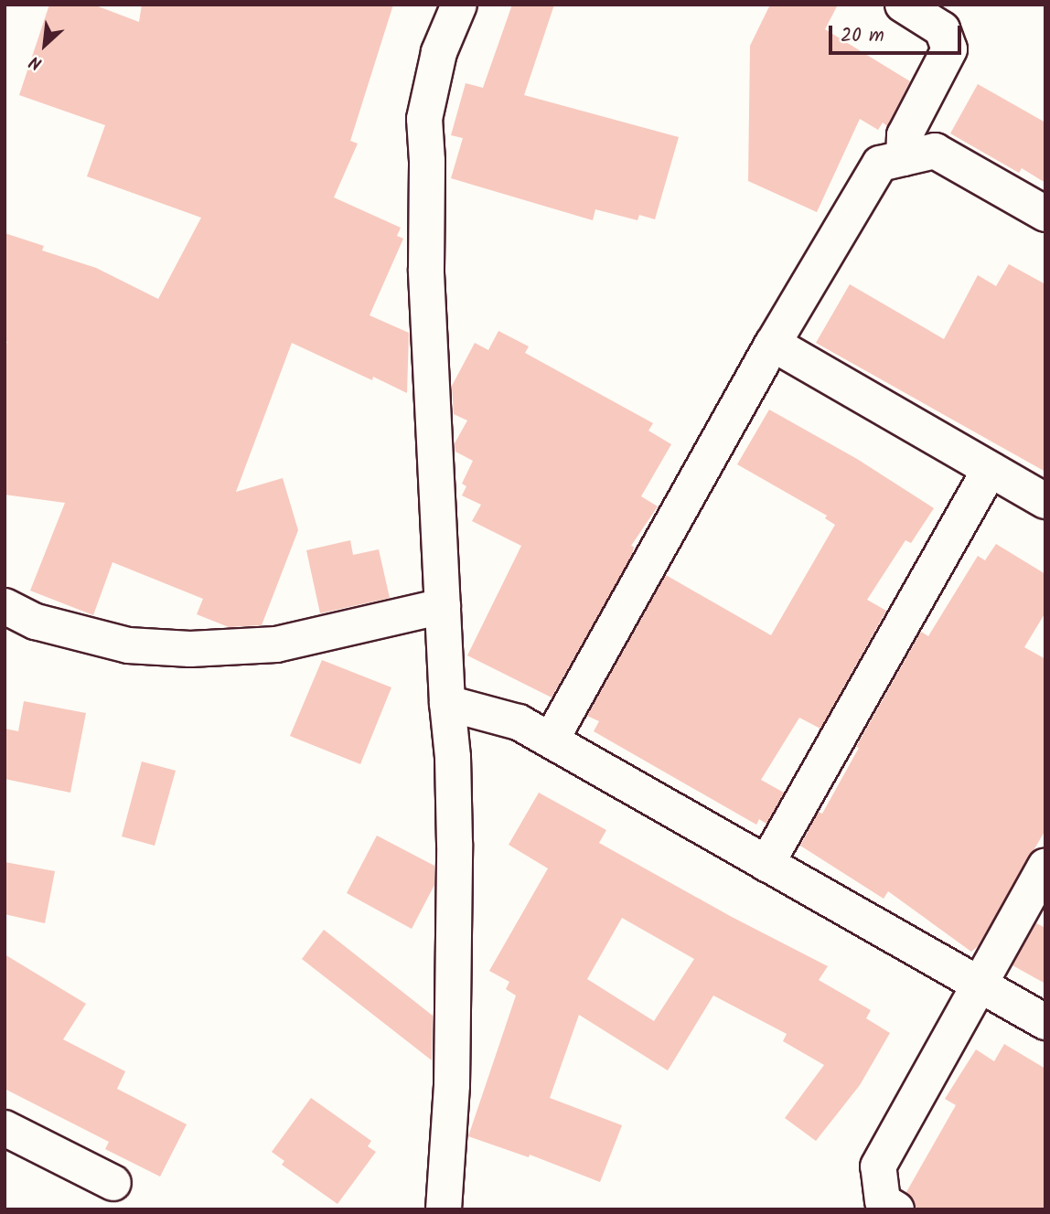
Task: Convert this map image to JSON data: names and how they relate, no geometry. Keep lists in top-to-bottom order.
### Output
{
  "scale_bar": "20 m",
  "north": "bottom left"
}
